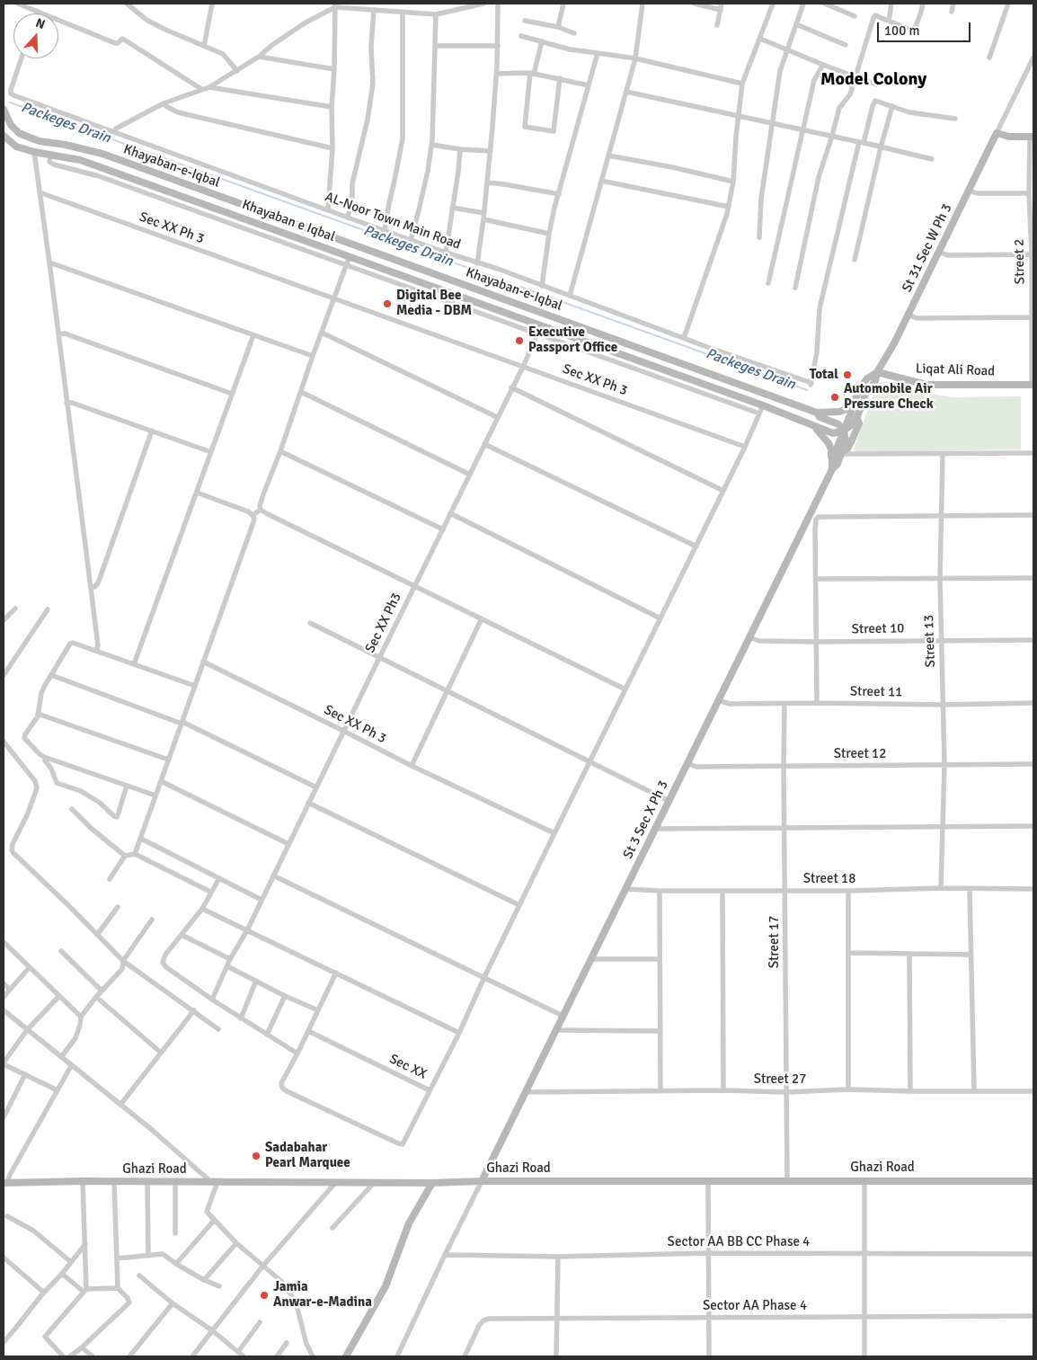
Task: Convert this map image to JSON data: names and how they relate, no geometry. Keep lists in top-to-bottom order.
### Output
{
  "streets": {
    "main road": [
      "Khayaban-e-Iqbal",
      "Khayaban e Iqbal",
      "St 31 Sec W Ph 3",
      "Liqat Ali Road",
      "St 3 Sec X Ph 3",
      "Ghazi Road"
    ],
    "street": [
      "AL-Noor Town Main Road",
      "Sec XX Ph 3",
      "Street 2",
      "Sec XX Ph3",
      "Street 10",
      "Street 13",
      "Street 11",
      "Street 12",
      "Street 18",
      "Street 17",
      "Sec XX",
      "Street 27",
      "Sector AA BB CC Phase 4",
      "Sector AA Phase 4"
    ]
  },
  "crossings": [
    ["Khayaban-e-Iqbal", "Khayaban e Iqbal"],
    ["Khayaban-e-Iqbal", "St 31 Sec W Ph 3"],
    ["Khayaban-e-Iqbal", "St 3 Sec X Ph 3"],
    ["Khayaban e Iqbal", "St 31 Sec W Ph 3"],
    ["Khayaban e Iqbal", "Sec XX Ph3"],
    ["Khayaban e Iqbal", "St 3 Sec X Ph 3"],
    ["Sec XX Ph 3", "Sec XX Ph3"],
    ["St 31 Sec W Ph 3", "Liqat Ali Road"],
    ["St 31 Sec W Ph 3", "St 3 Sec X Ph 3"],
    ["Street 2", "Liqat Ali Road"],
    ["Street 10", "Street 13"],
    ["Street 10", "St 3 Sec X Ph 3"],
    ["Street 13", "Street 11"],
    ["Street 13", "Street 12"],
    ["Street 13", "Street 18"],
    ["Street 11", "St 3 Sec X Ph 3"],
    ["Street 11", "Street 17"],
    ["Street 12", "St 3 Sec X Ph 3"],
    ["Street 12", "Street 17"],
    ["St 3 Sec X Ph 3", "Street 18"],
    ["St 3 Sec X Ph 3", "Street 27"],
    ["St 3 Sec X Ph 3", "Ghazi Road"],
    ["Street 18", "Street 17"],
    ["Street 17", "Street 27"],
    ["Street 17", "Ghazi Road"]
  ],
  "districts": ["Model Colony"],
  "water": ["Packeges Drain"],
  "places": [
    "Digital Bee Media - DBM",
    "Executive Passport Office",
    "Total",
    "Automobile Air Pressure Check",
    "Sadabahar Pearl Marquee",
    "Jamia Anwar-e-Madina"
  ],
  "scale_bar": "100 m",
  "north": "top"
}
